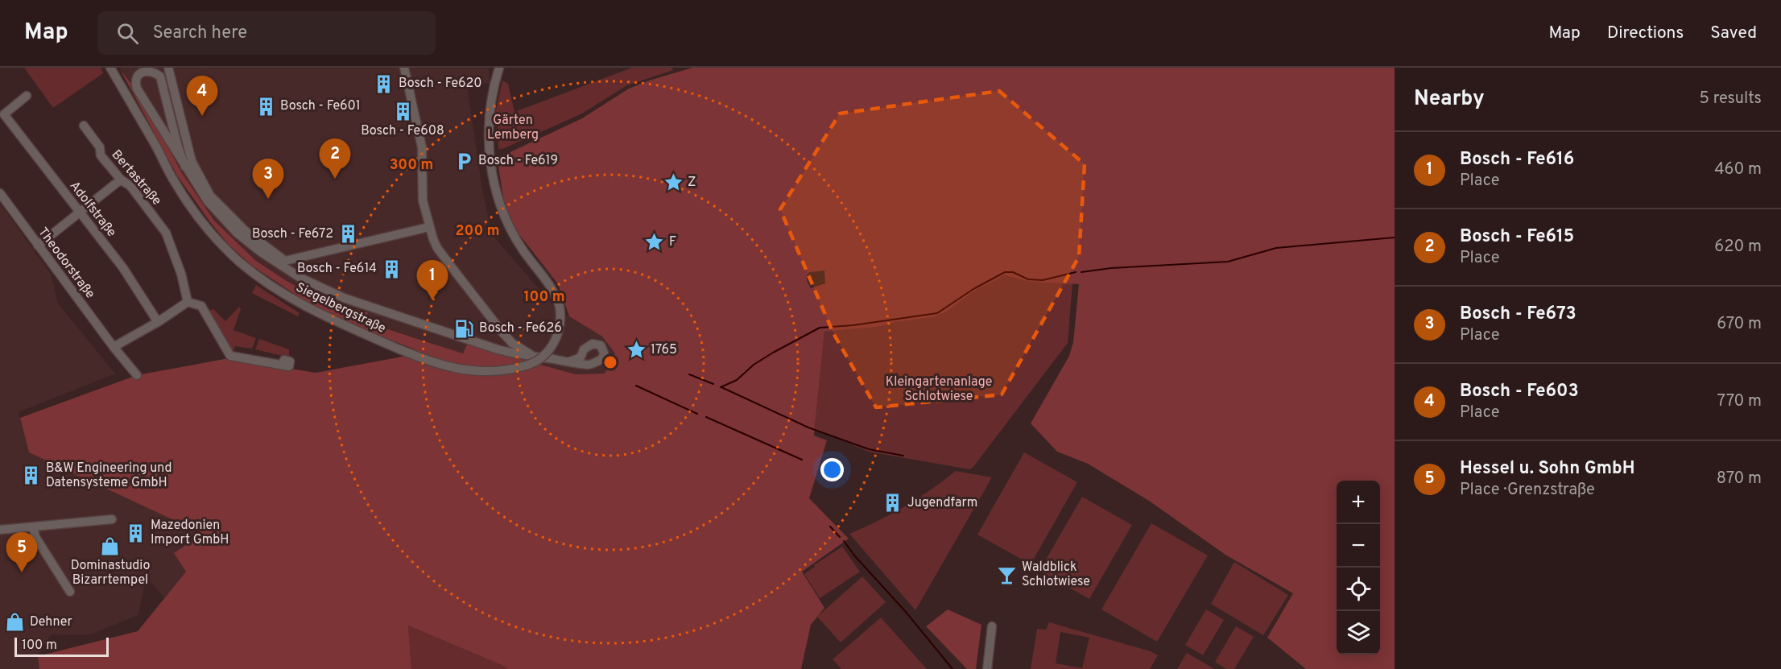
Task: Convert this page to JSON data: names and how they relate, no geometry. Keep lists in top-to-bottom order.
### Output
{
  "streets": {
    "street": [
      "Bertastraße",
      "Adolfstraße",
      "Theodorstraße",
      "Siegelbergstraße"
    ]
  },
  "parks": ["Gärten Lemberg", "Kleingartenanlage Schlotwiese"],
  "places": {
    "building": [
      "Bosch - Fe620",
      "Bosch - Fe601",
      "Bosch - Fe608",
      "Bosch - Fe672",
      "Bosch - Fe614",
      "B&W Engineering und Datensysteme GmbH",
      "Jugendfarm",
      "Mazedonien Import GmbH"
    ],
    "parking": ["Bosch - Fe619"],
    "place": ["Z", "F", "1765"],
    "fuel station": ["Bosch - Fe626"],
    "shop": ["Dominastudio Bizarrtempel", "Dehner"],
    "bar": ["Waldblick Schlotwiese"]
  },
  "scale_bar": "100 m",
  "page": {
    "header": "Map",
    "search": "Search here",
    "nav": ["Map", "Directions", "Saved"],
    "heading": ["Nearby", "5 results"],
    "pins": [
      "4",
      "2",
      "3",
      "1",
      "5"
    ],
    "list": [
      {
        "mark": "1",
        "name": "Bosch - Fe616",
        "note": "Place",
        "value": "460 m"
      },
      {
        "mark": "2",
        "name": "Bosch - Fe615",
        "note": "Place",
        "value": "620 m"
      },
      {
        "mark": "3",
        "name": "Bosch - Fe673",
        "note": "Place",
        "value": "670 m"
      },
      {
        "mark": "4",
        "name": "Bosch - Fe603",
        "note": "Place",
        "value": "770 m"
      },
      {
        "mark": "5",
        "name": "Hessel u. Sohn GmbH",
        "note": "Place · Grenzstraße",
        "value": "870 m"
      }
    ],
    "map_buttons": ["+", "−"],
    "scale": "100 m"
  },
  "rings": ["300 m", "200 m", "100 m"]
}
